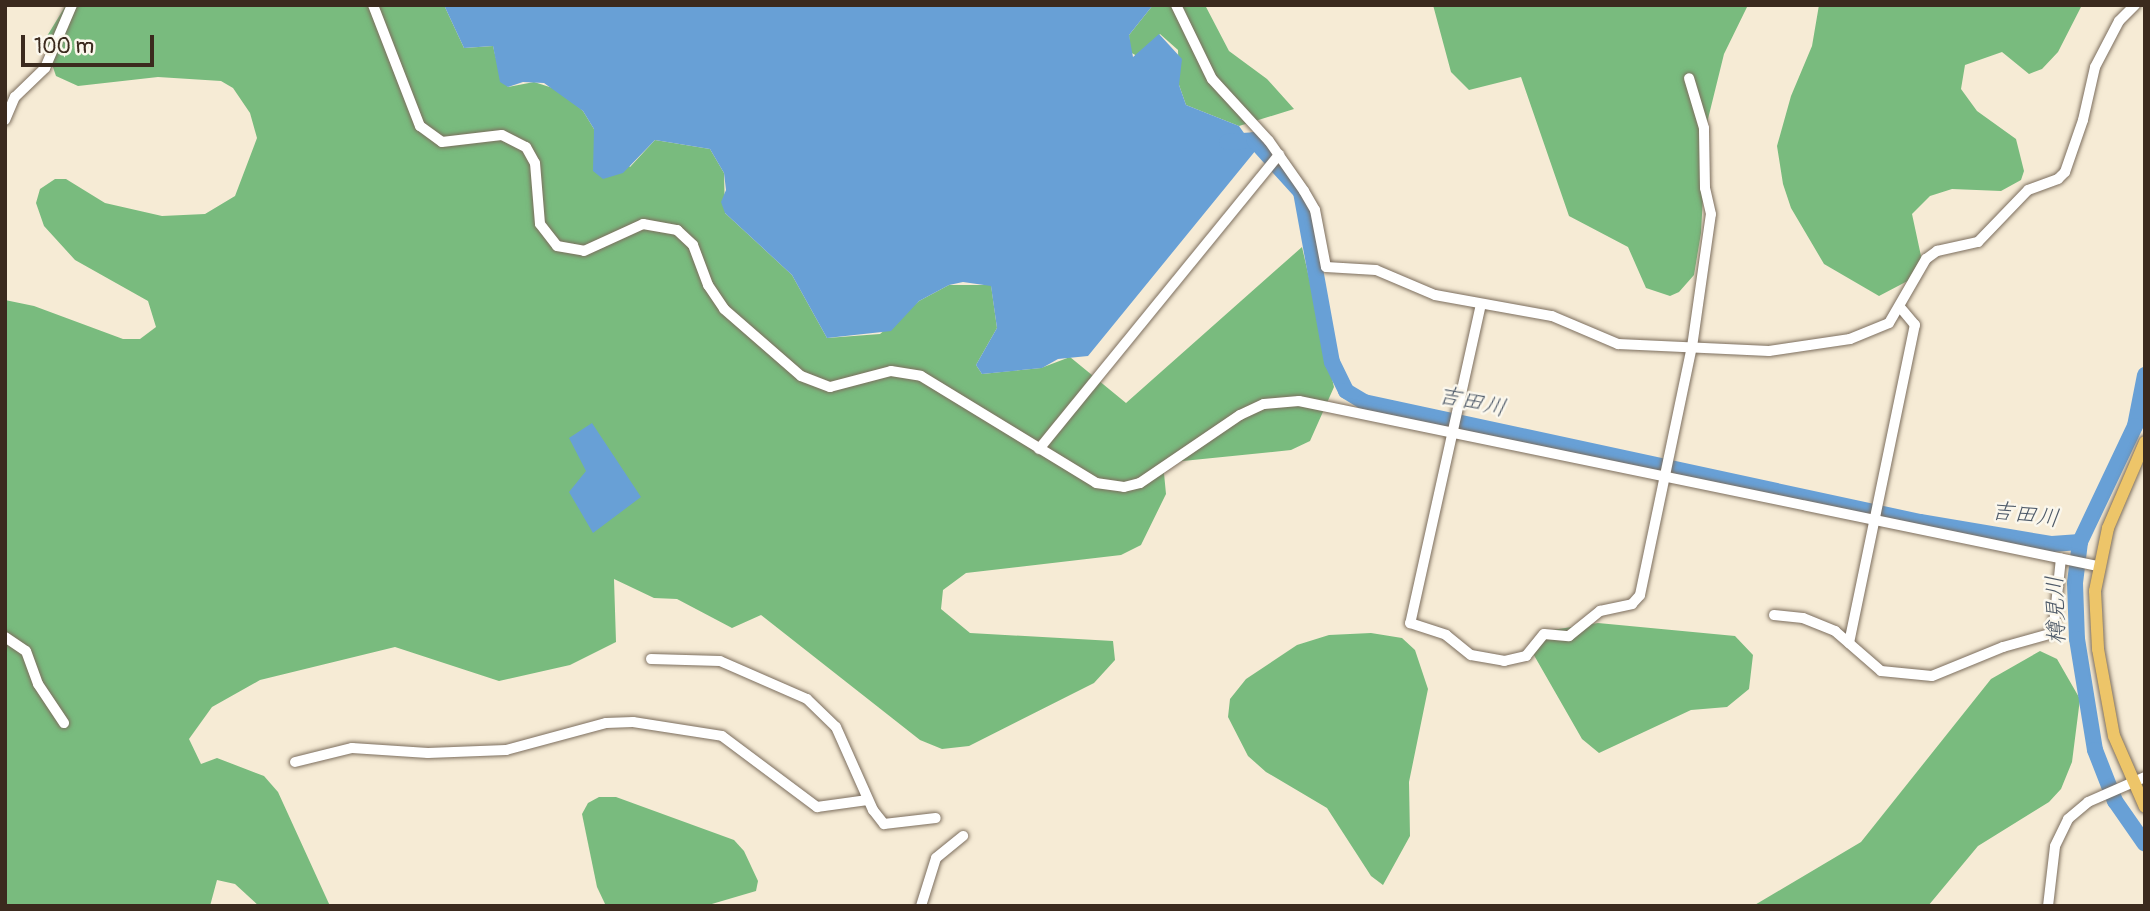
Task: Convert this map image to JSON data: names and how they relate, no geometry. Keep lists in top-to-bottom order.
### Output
{
  "water": ["吉田川", "樽見川"],
  "scale_bar": "100 m"
}
